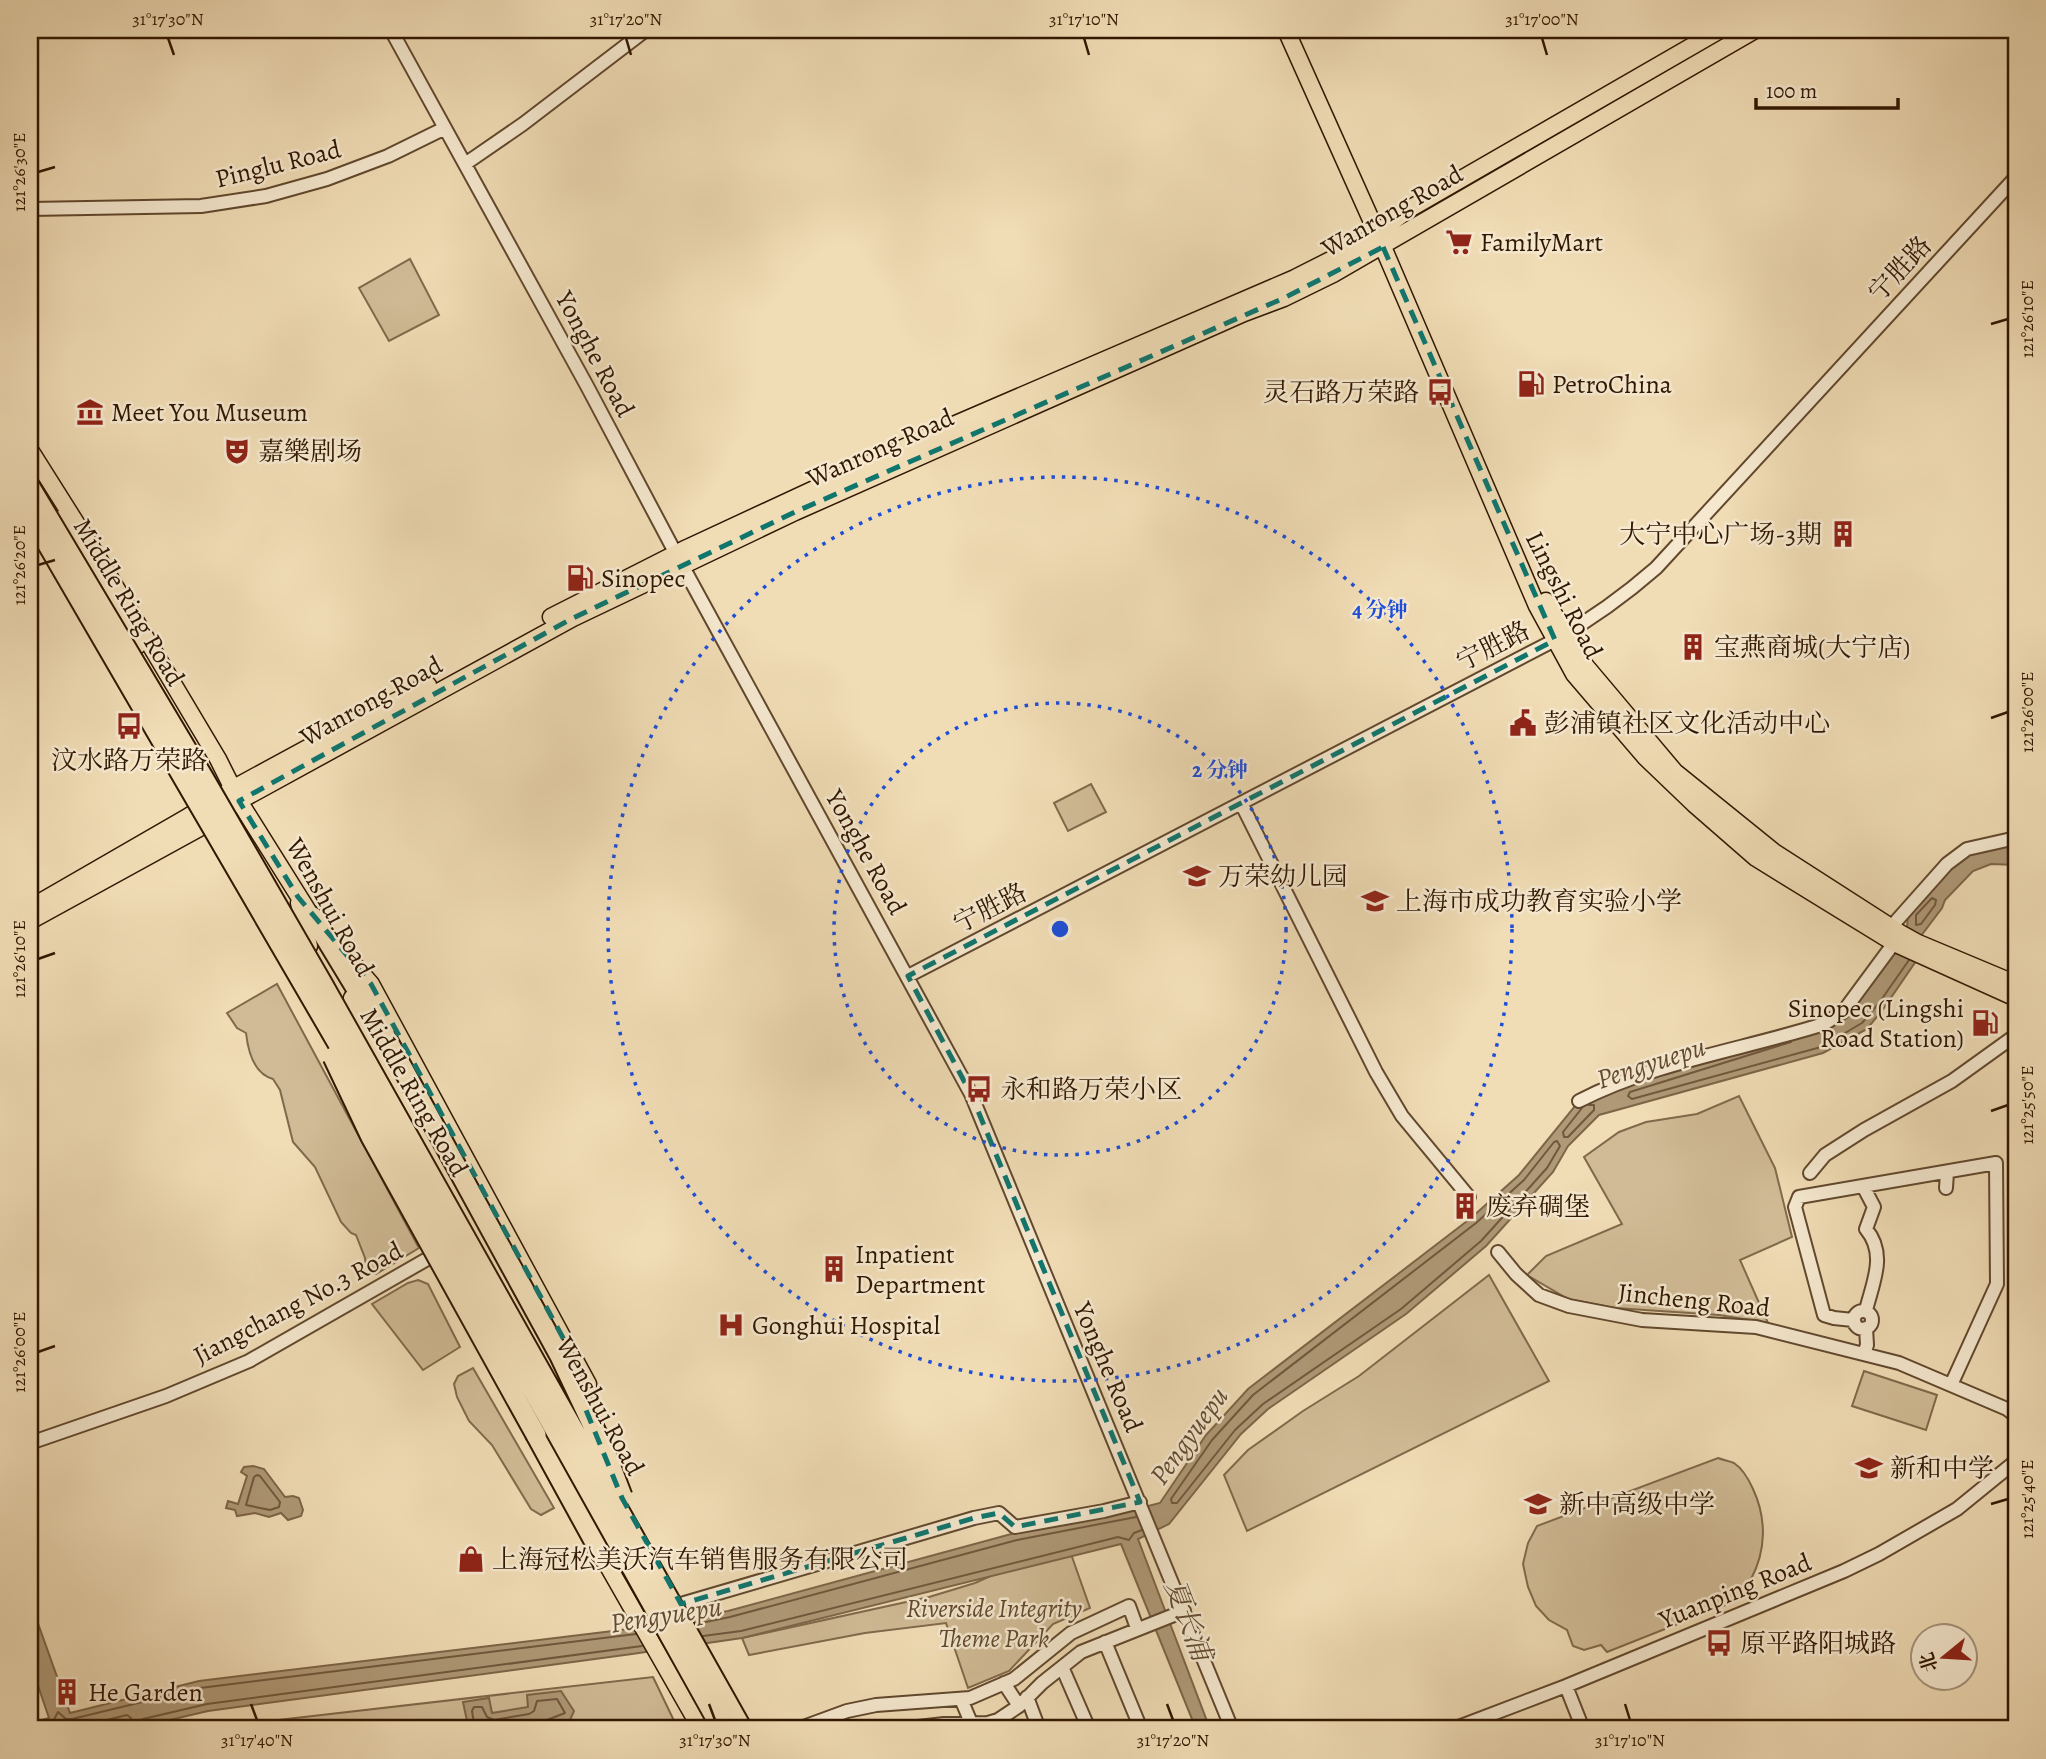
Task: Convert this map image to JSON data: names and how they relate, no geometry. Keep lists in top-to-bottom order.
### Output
{
  "streets": {
    "highway": ["Middle Ring Road"],
    "main road": ["Wanrong Road", "Lingshi Road", "Wenshui Road"],
    "street": [
      "Pinglu Road",
      "宁胜路",
      "Yonghe Road",
      "Jincheng Road",
      "Jiangchang No.3 Road",
      "Yuanping Road"
    ]
  },
  "crossings": [
    ["Pinglu Road", "Yonghe Road"],
    ["Wanrong Road", "Yonghe Road"],
    ["Wanrong Road", "Lingshi Road"],
    ["Wanrong Road", "Wenshui Road"],
    ["宁胜路", "Yonghe Road"],
    ["宁胜路", "Lingshi Road"],
    ["Middle Ring Road", "Wenshui Road"]
  ],
  "water": ["Pengyuepu", "夏长浦"],
  "parks": ["Riverside Integrity Theme Park"],
  "places": {
    "supermarket": ["FamilyMart"],
    "fuel station": ["PetroChina", "Sinopec", "Sinopec (Lingshi Road Station)"],
    "bus stop": [
      "灵石路万荣路",
      "汶水路万荣路",
      "永和路万荣小区",
      "原平路阳城路"
    ],
    "museum": ["Meet You Museum"],
    "theatre": ["嘉樂剧场"],
    "building": [
      "大宁中心广场-3期",
      "宝燕商城(大宁店)",
      "废弃碉堡",
      "Inpatient Department",
      "He Garden"
    ],
    "public building": ["彭浦镇社区文化活动中心"],
    "school or university": [
      "万荣幼儿园",
      "上海市成功教育实验小学",
      "新和中学",
      "新中高级中学"
    ],
    "hospital": ["Gonghui Hospital"],
    "shop": ["上海冠松美沃汽车销售服务有限公司"]
  },
  "scale_bar": "100 m",
  "north": "left",
  "coordinates": [
    "31°17'30\"N",
    "31°17'20\"N",
    "31°17'10\"N",
    "31°17'00\"N",
    "121°26'30\"E",
    "121°26'10\"E",
    "121°26'20\"E",
    "121°26'00\"E",
    "121°25'50\"E",
    "121°25'40\"E",
    "31°17'40\"N"
  ],
  "rings": ["4 分钟", "2 分钟"]
}
